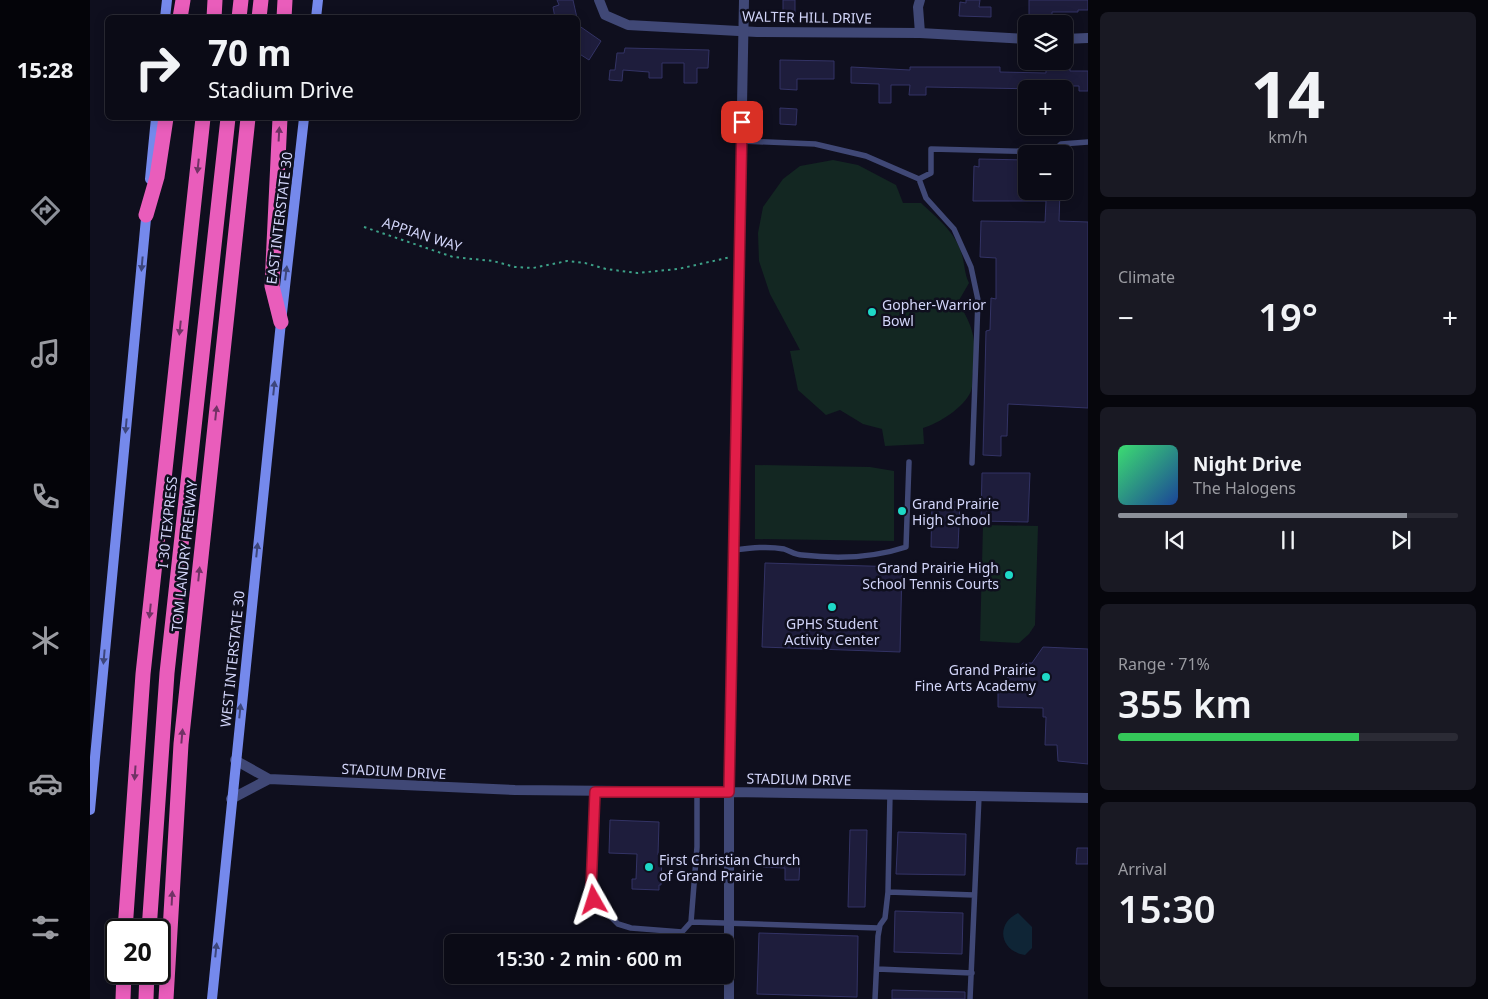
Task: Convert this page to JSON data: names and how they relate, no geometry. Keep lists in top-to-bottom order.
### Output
{
  "streets": {
    "highway": ["I 30 TEXPRESS", "TOM LANDRY FREEWAY"],
    "main road": ["EAST INTERSTATE 30", "WEST INTERSTATE 30"],
    "street": ["WALTER HILL DRIVE", "STADIUM DRIVE"],
    "path": ["APPIAN WAY"]
  },
  "crossings": [
    ["EAST INTERSTATE 30", "WEST INTERSTATE 30"],
    ["WEST INTERSTATE 30", "STADIUM DRIVE"]
  ],
  "one_way": ["EAST INTERSTATE 30", "WEST INTERSTATE 30"],
  "places": [
    "Gopher-Warrior Bowl",
    "Grand Prairie High School",
    "Grand Prairie High School Tennis Courts",
    "GPHS Student Activity Center",
    "Grand Prairie Fine Arts Academy",
    "First Christian Church of Grand Prairie"
  ],
  "page": {
    "tabs": "15:28",
    "tile": [
      ["14", "km/h"],
      "Climate",
      ["Range · 71%", "355 km"],
      ["Arrival", "15:30"]
    ],
    "map_buttons": ["+", "−"],
    "turn": ["70 m", "Stadium Drive"],
    "heat": ["−", "19°", "+"],
    "song": ["Night Drive", "The Halogens"],
    "limit": "20",
    "trip": "15:30 · 2 min · 600 m"
  }
}
